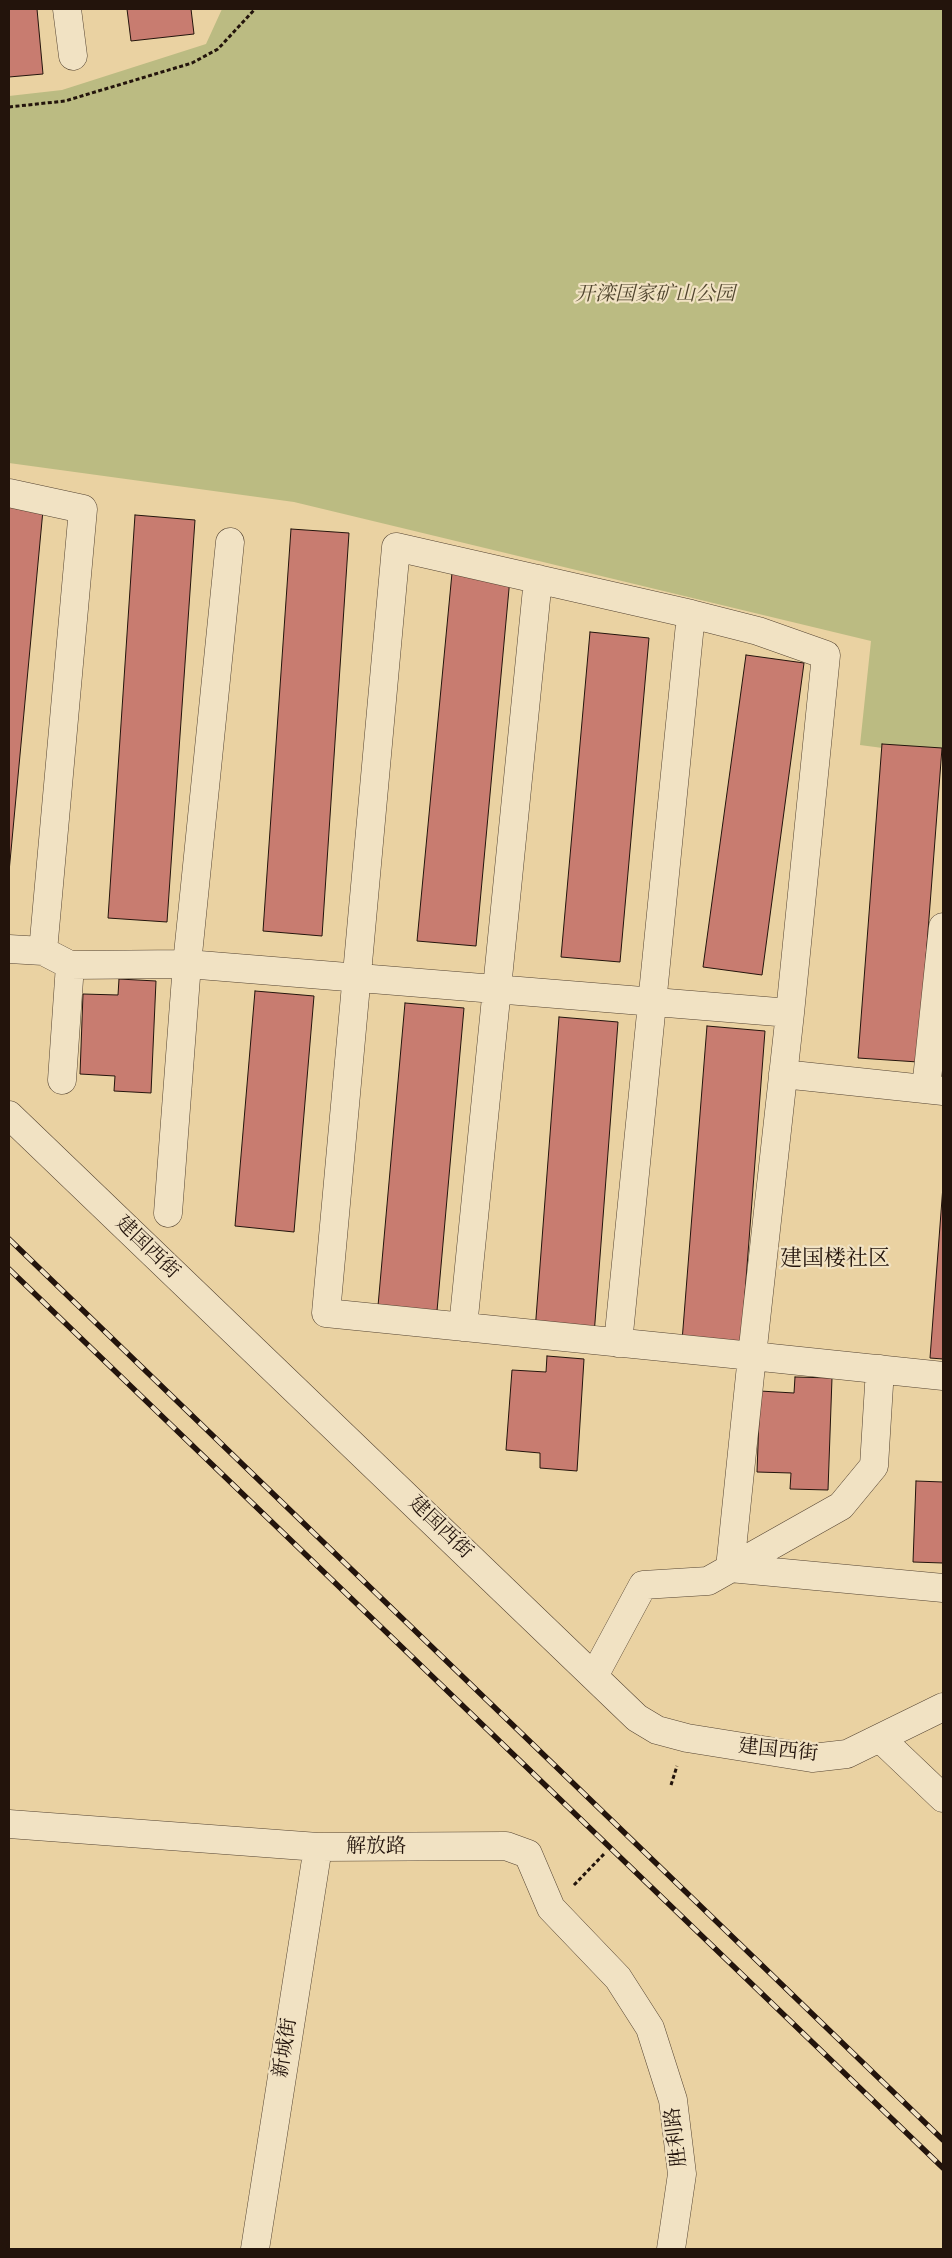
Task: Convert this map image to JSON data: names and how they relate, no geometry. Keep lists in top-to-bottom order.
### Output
{
  "streets": {
    "street": [
      "建国西街",
      "解放路",
      "新城街",
      "胜利路"
    ]
  },
  "crossings": [
    ["解放路", "新城街"],
    ["解放路", "胜利路"]
  ],
  "districts": ["建国楼社区"],
  "parks": ["开滦国家矿山公园"]
}
